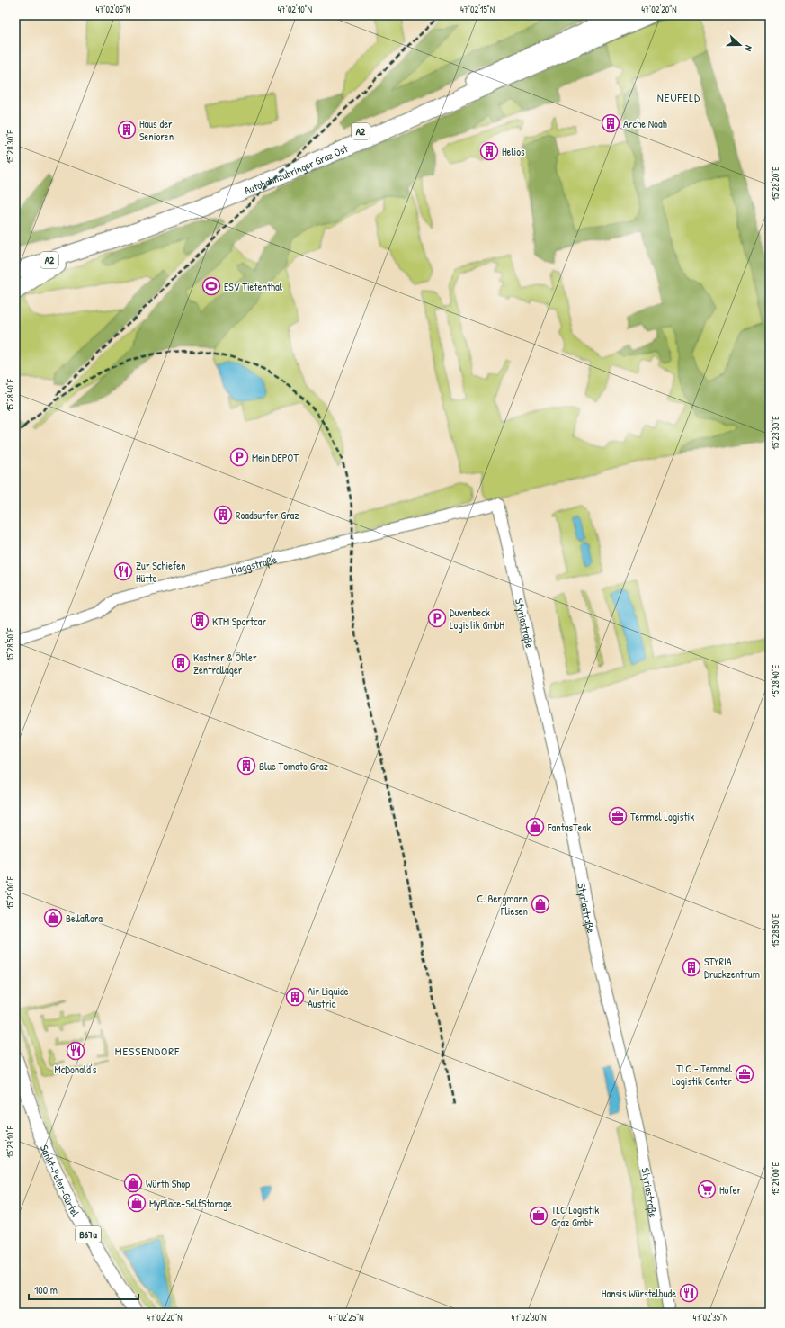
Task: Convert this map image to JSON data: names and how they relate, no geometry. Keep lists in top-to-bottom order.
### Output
{
  "streets": {
    "highway": ["A2", "Autobahnzubringer Graz Ost"],
    "main road": ["Sankt-Peter-Gürtel", "B67a"],
    "street": ["Maggstraße", "Styriastraße"]
  },
  "crossings": [
    ["Maggstraße", "Styriastraße"]
  ],
  "districts": ["NEUFELD", "MESSENDORF"],
  "places": {
    "building": [
      "Arche Noah",
      "Haus der Senioren",
      "Helios",
      "Roadsurfer Graz",
      "KTM Sportcar",
      "Kastner & Öhler Zentrallager",
      "Blue Tomato Graz",
      "STYRIA Druckzentrum",
      "Air Liquide Austria"
    ],
    "sports": ["ESV Tiefenthal"],
    "parking": ["Mein DEPOT", "Duvenbeck Logistik GmbH"],
    "restaurant": ["Zur Schiefen Hütte", "McDonald's", "Hansis Würstelbude"],
    "office": ["Temmel Logistik", "TLC - Temmel Logistik Center", "TLC Logistik Graz GmbH"],
    "shop": [
      "FantasTeak",
      "C. Bergmann Fliesen",
      "Bellaflora",
      "Würth Shop",
      "MyPlace-SelfStorage"
    ],
    "supermarket": ["Hofer"]
  },
  "scale_bar": "100 m",
  "north": "right",
  "coordinates": [
    "47°02'05\"N",
    "47°02'10\"N",
    "47°02'15\"N",
    "47°02'20\"N",
    "15°28'30\"E",
    "15°28'20\"E",
    "15°28'40\"E",
    "15°28'50\"E",
    "15°29'00\"E",
    "15°29'10\"E",
    "47°02'25\"N",
    "47°02'30\"N",
    "47°02'35\"N"
  ]
}
